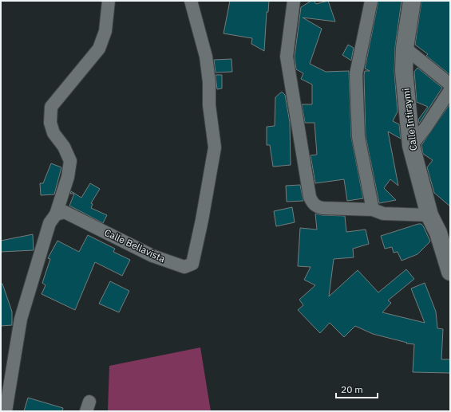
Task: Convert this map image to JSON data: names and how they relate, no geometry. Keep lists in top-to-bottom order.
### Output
{
  "streets": {
    "main road": ["Calle Intiraymi"],
    "street": ["Calle Bellavista"]
  },
  "scale_bar": "20 m"
}
